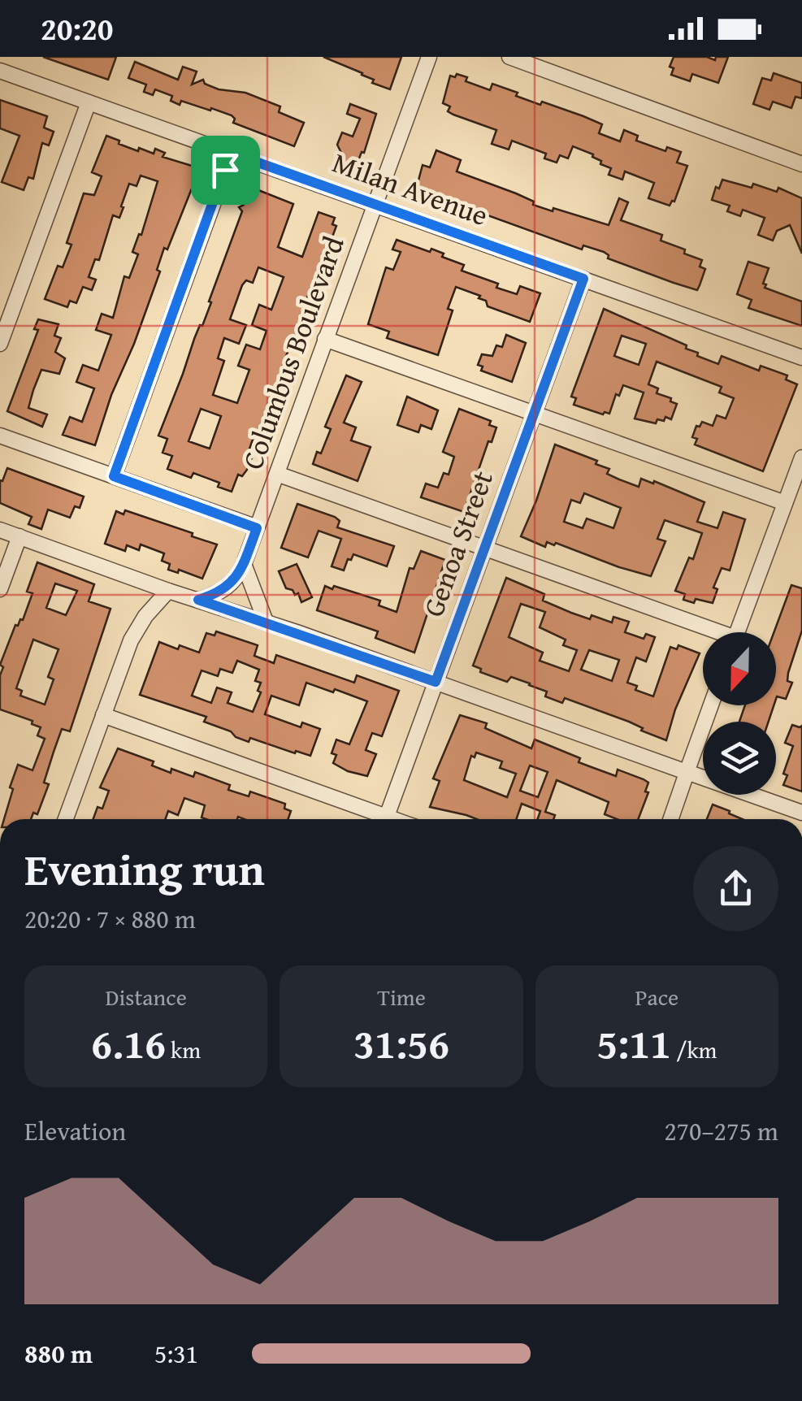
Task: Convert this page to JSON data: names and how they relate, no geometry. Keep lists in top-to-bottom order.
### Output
{
  "streets": {
    "street": ["Milan Avenue", "Columbus Boulevard", "Genoa Street"]
  },
  "crossings": [
    ["Milan Avenue", "Columbus Boulevard"],
    ["Milan Avenue", "Genoa Street"]
  ],
  "north": "bottom",
  "page": {
    "status": "20:20",
    "heading": ["Evening run", "20:20 · 7 × 880 m"],
    "stats": [
      ["Distance", "6.16 km"],
      ["Time", "31:56"],
      ["Pace", "5:11 /km"]
    ],
    "chart": ["Elevation", "270–275 m"],
    "list": [
      {
        "name": "880 m",
        "note": "5:31"
      }
    ]
  }
}
